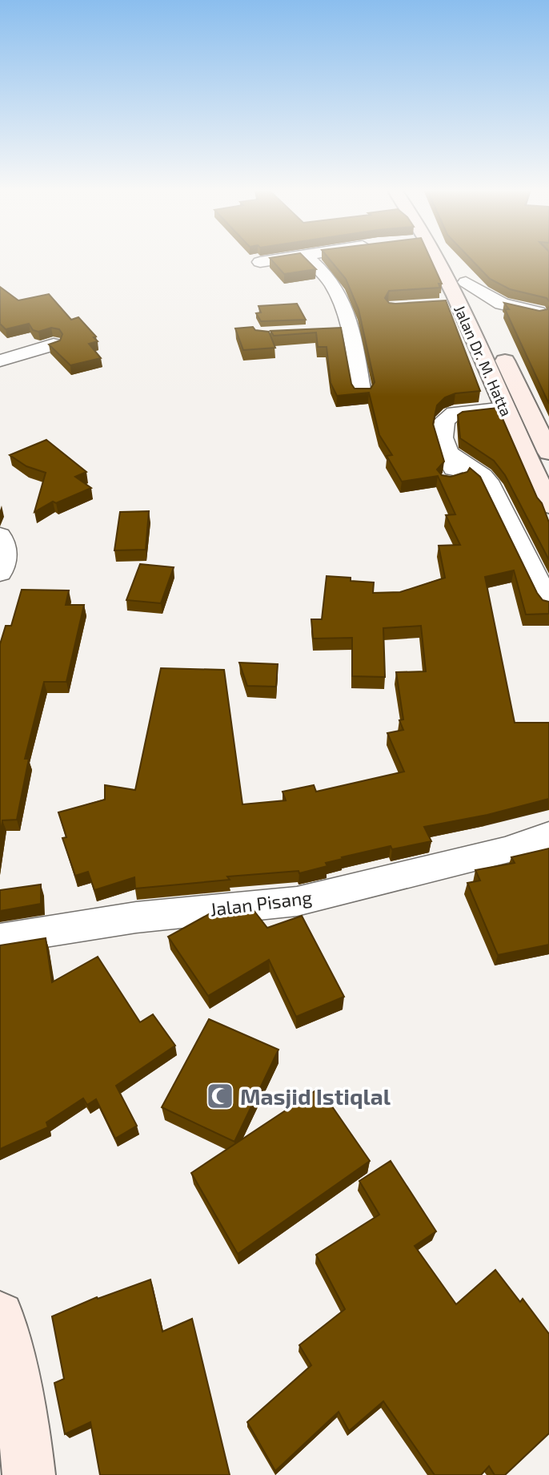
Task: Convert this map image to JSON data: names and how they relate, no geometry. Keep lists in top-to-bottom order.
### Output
{
  "streets": {
    "main road": ["Jalan Dr. M. Hatta"],
    "street": ["Jalan Pisang"]
  },
  "places": {
    "mosque": ["Masjid Istiqlal"]
  }
}
